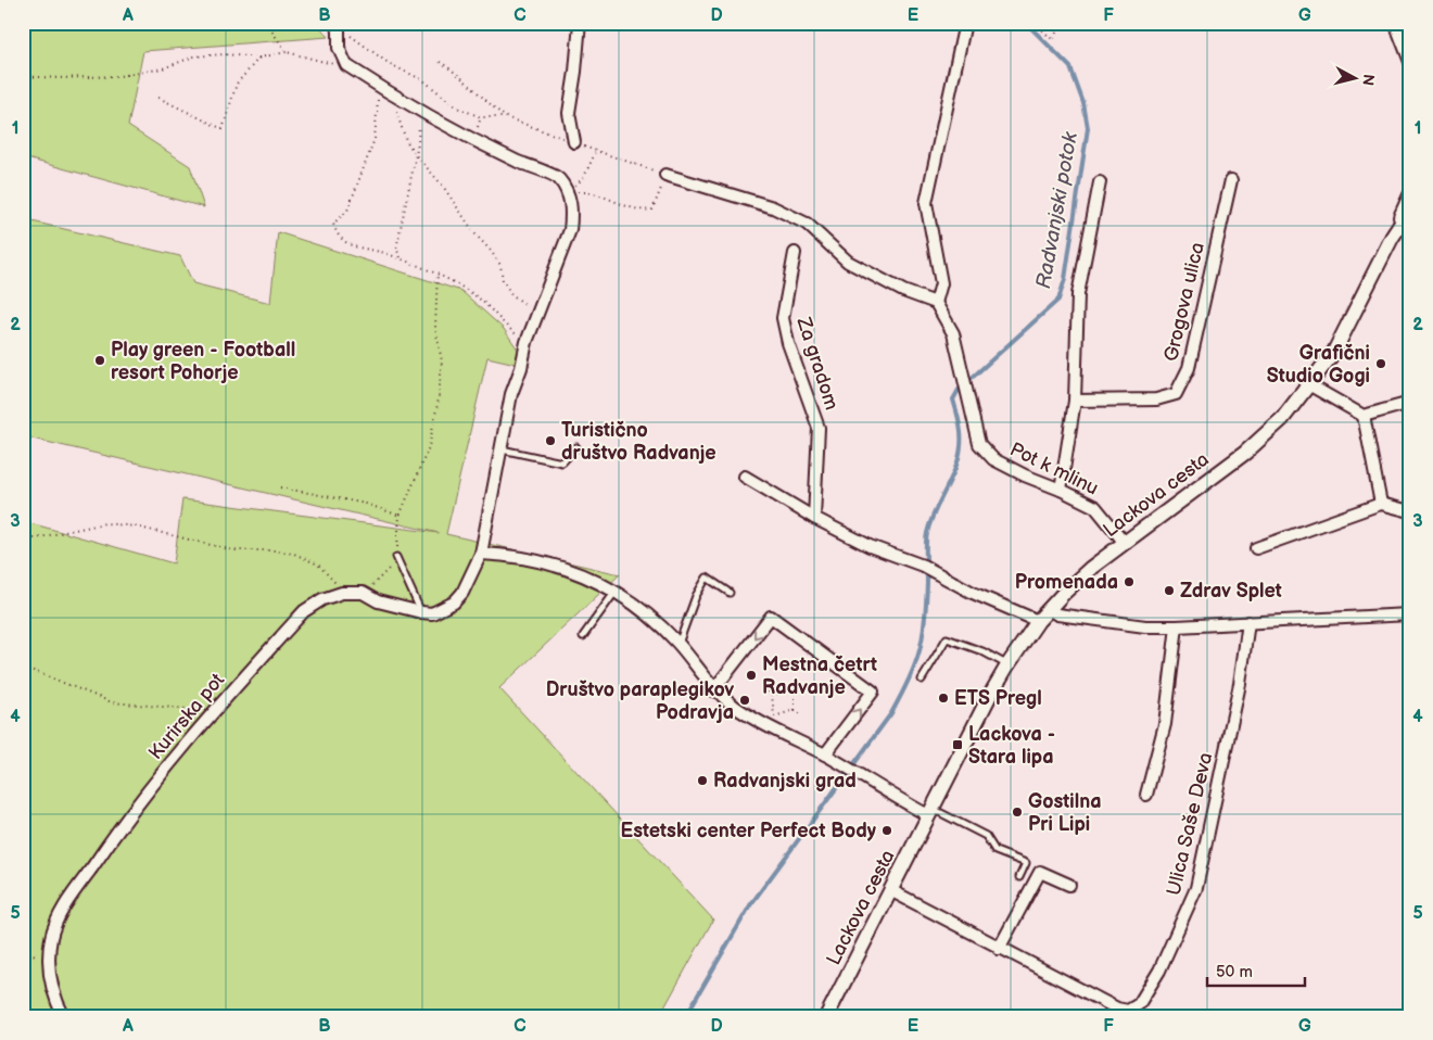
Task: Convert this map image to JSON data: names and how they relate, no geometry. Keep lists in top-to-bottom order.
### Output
{
  "streets": {
    "street": [
      "Grogova ulica",
      "Za gradom",
      "Pot k mlinu",
      "Lackova cesta",
      "Kurirska pot",
      "Ulica Saše Deva"
    ]
  },
  "crossings": [
    ["Pot k mlinu", "Lackova cesta"],
    ["Lackova cesta", "Ulica Saše Deva"]
  ],
  "water": ["Radvanjski potok"],
  "places": {
    "other": [
      "Play green - Football resort Pohorje",
      "Grafični Studio Gogi",
      "Turistično društvo Radvanje",
      "Promenada",
      "Zdrav Splet",
      "Mestna četrt Radvanje",
      "ETS Pregl",
      "Društvo paraplegikov Podravja",
      "Radvanjski grad",
      "Gostilna Pri Lipi",
      "Estetski center Perfect Body"
    ],
    "transit": ["Lackova - Stara lipa"]
  },
  "scale_bar": "50 m",
  "north": "right",
  "grid": {
    "columns": [
      "A",
      "B",
      "C",
      "D",
      "E",
      "F",
      "G"
    ],
    "rows": [
      "1",
      "2",
      "3",
      "4",
      "5"
    ]
  }
}
